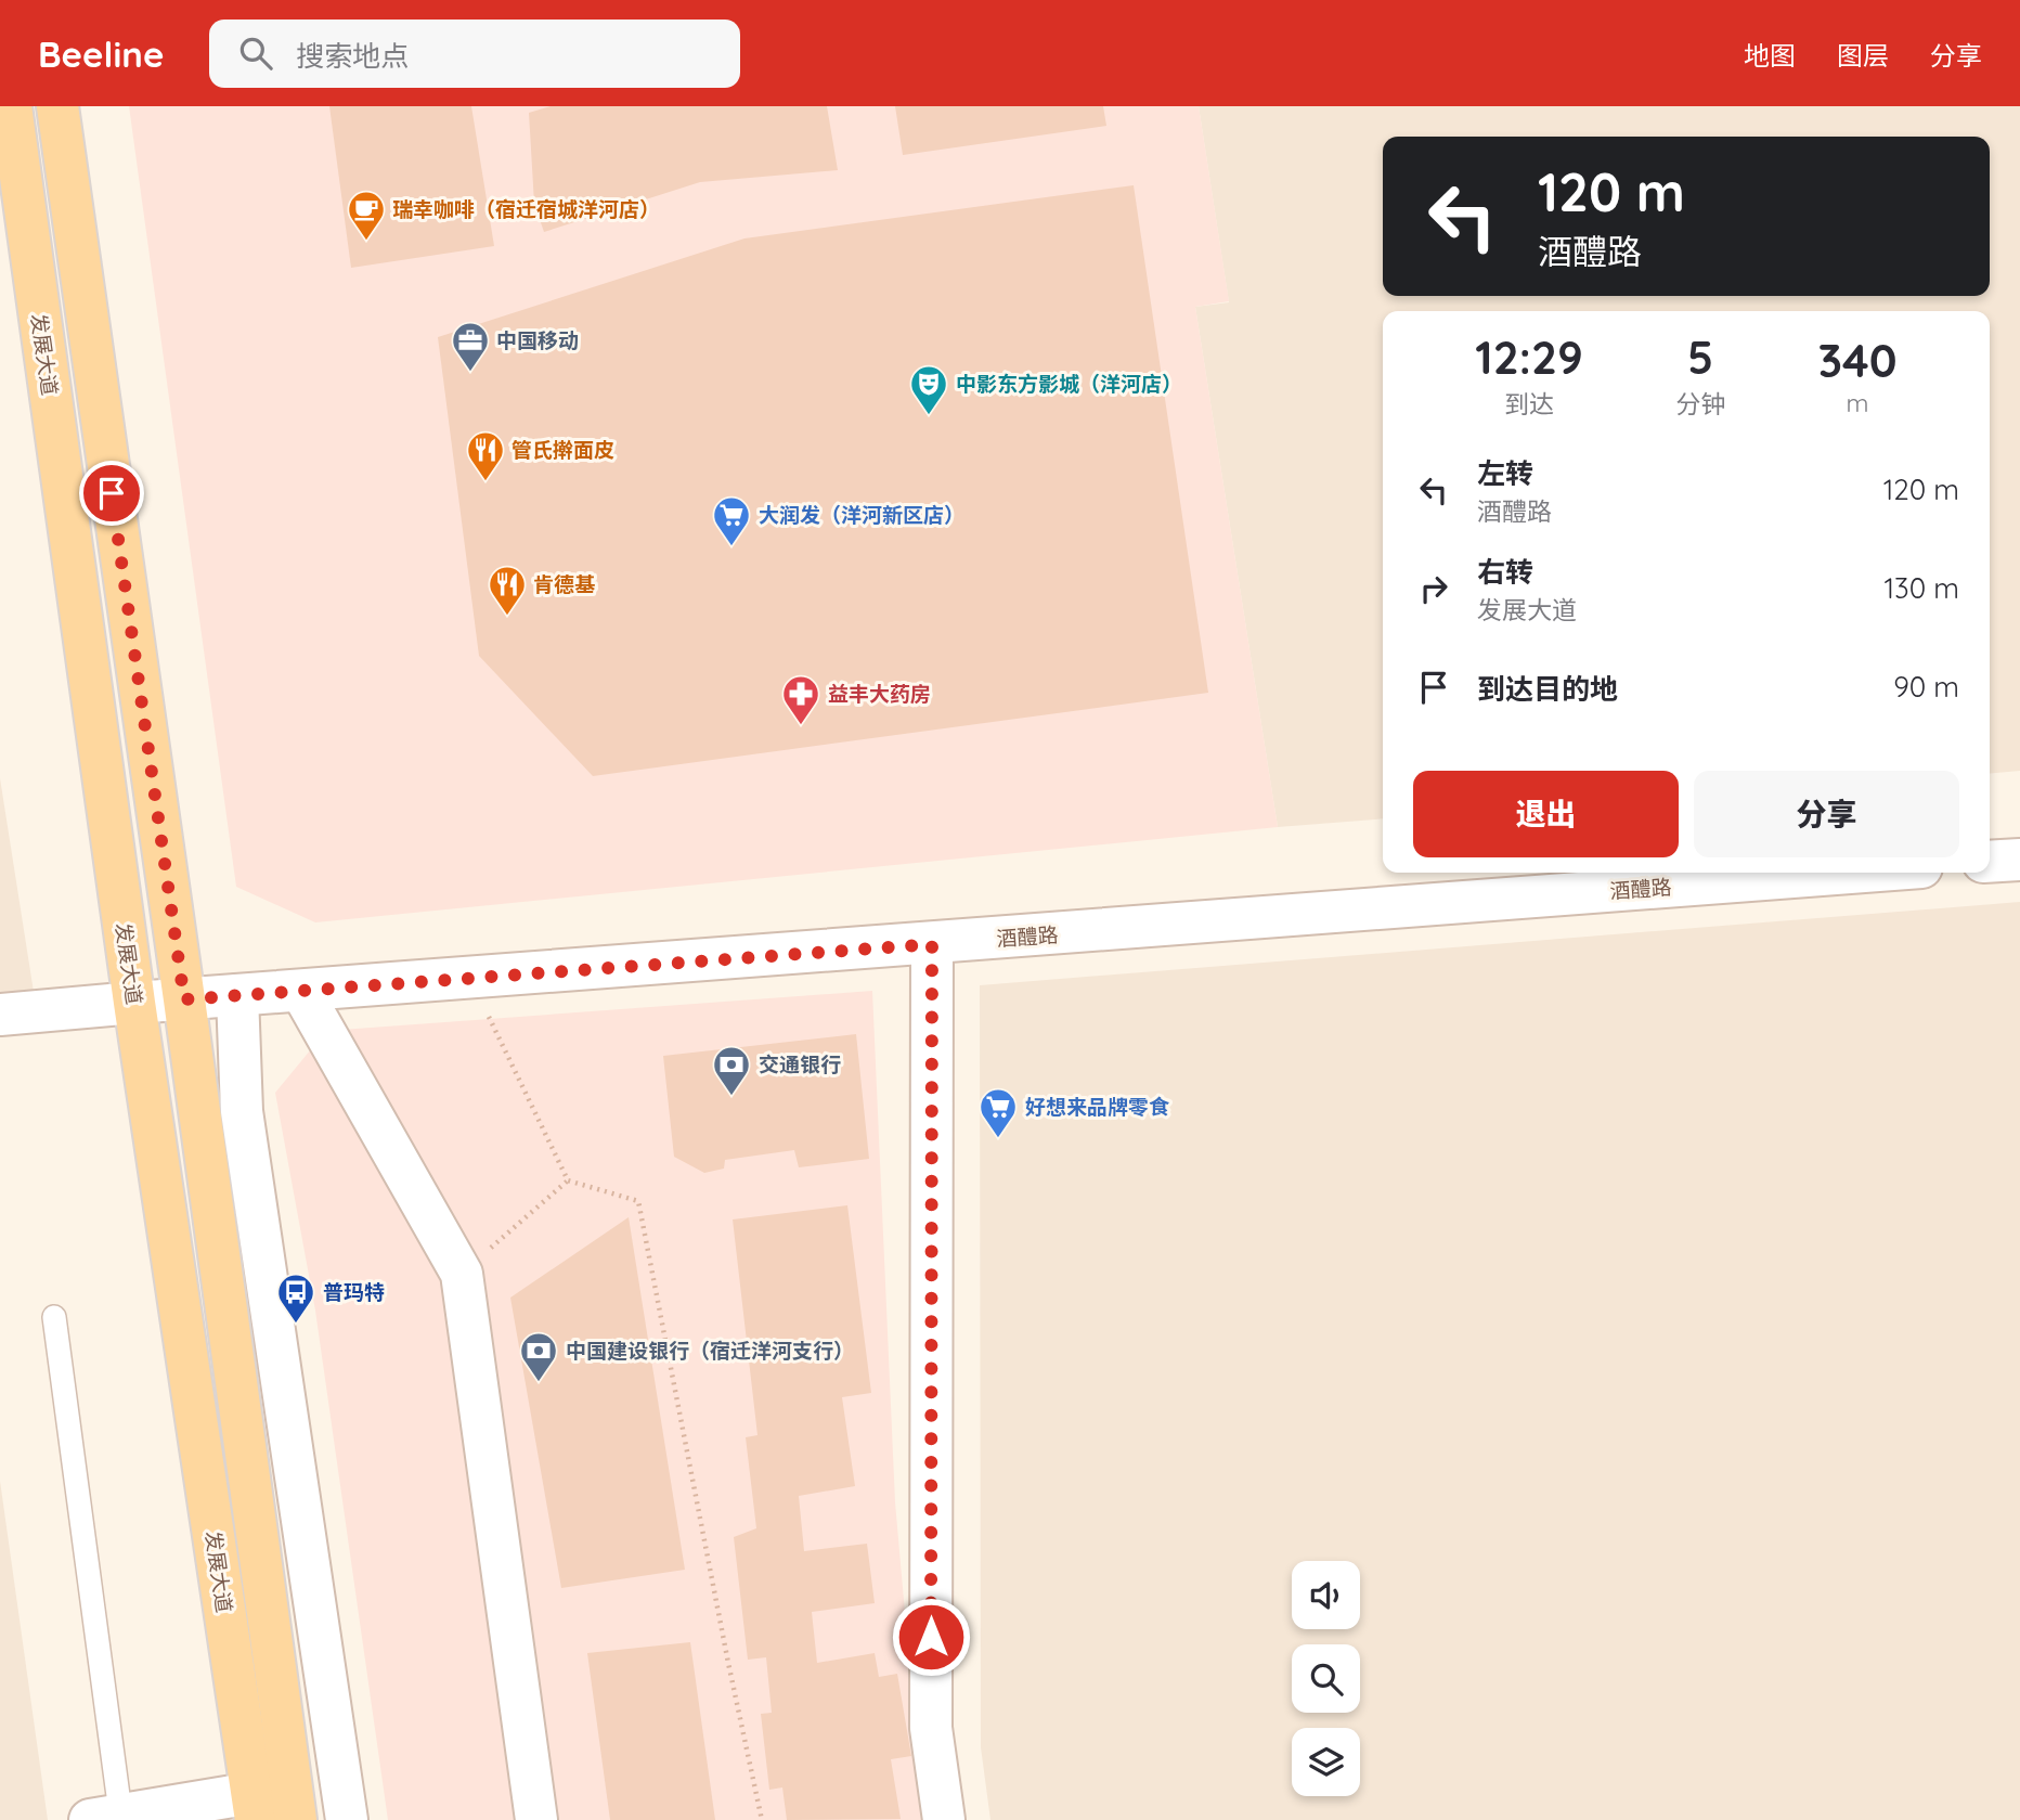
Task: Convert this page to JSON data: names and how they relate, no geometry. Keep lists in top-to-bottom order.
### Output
{
  "streets": {
    "main road": ["发展大道"],
    "street": ["酒醴路"]
  },
  "crossings": [
    ["发展大道", "酒醴路"]
  ],
  "places": {
    "cafe": ["瑞幸咖啡（宿迁宿城洋河店）"],
    "office": ["中国移动"],
    "theatre": ["中影东方影城（洋河店）"],
    "restaurant": ["管氏擀面皮", "肯德基"],
    "supermarket": ["大润发（洋河新区店）", "好想来品牌零食"],
    "pharmacy": ["益丰大药房"],
    "bank": ["交通银行", "中国建设银行（宿迁洋河支行）"],
    "bus stop": ["普玛特"]
  },
  "page": {
    "header": "Beeline",
    "search": "搜索地点",
    "nav": ["地图", "图层", "分享"],
    "turn": ["120 m", "酒醴路"],
    "eta": [
      "12:29",
      "到达",
      "5",
      "分钟",
      "340",
      "m"
    ],
    "list": [
      {
        "name": "左转",
        "note": "酒醴路",
        "value": "120 m"
      },
      {
        "name": "右转",
        "note": "发展大道",
        "value": "130 m"
      },
      {
        "name": "到达目的地",
        "value": "90 m"
      }
    ],
    "buttons": ["退出", "分享"]
  }
}
